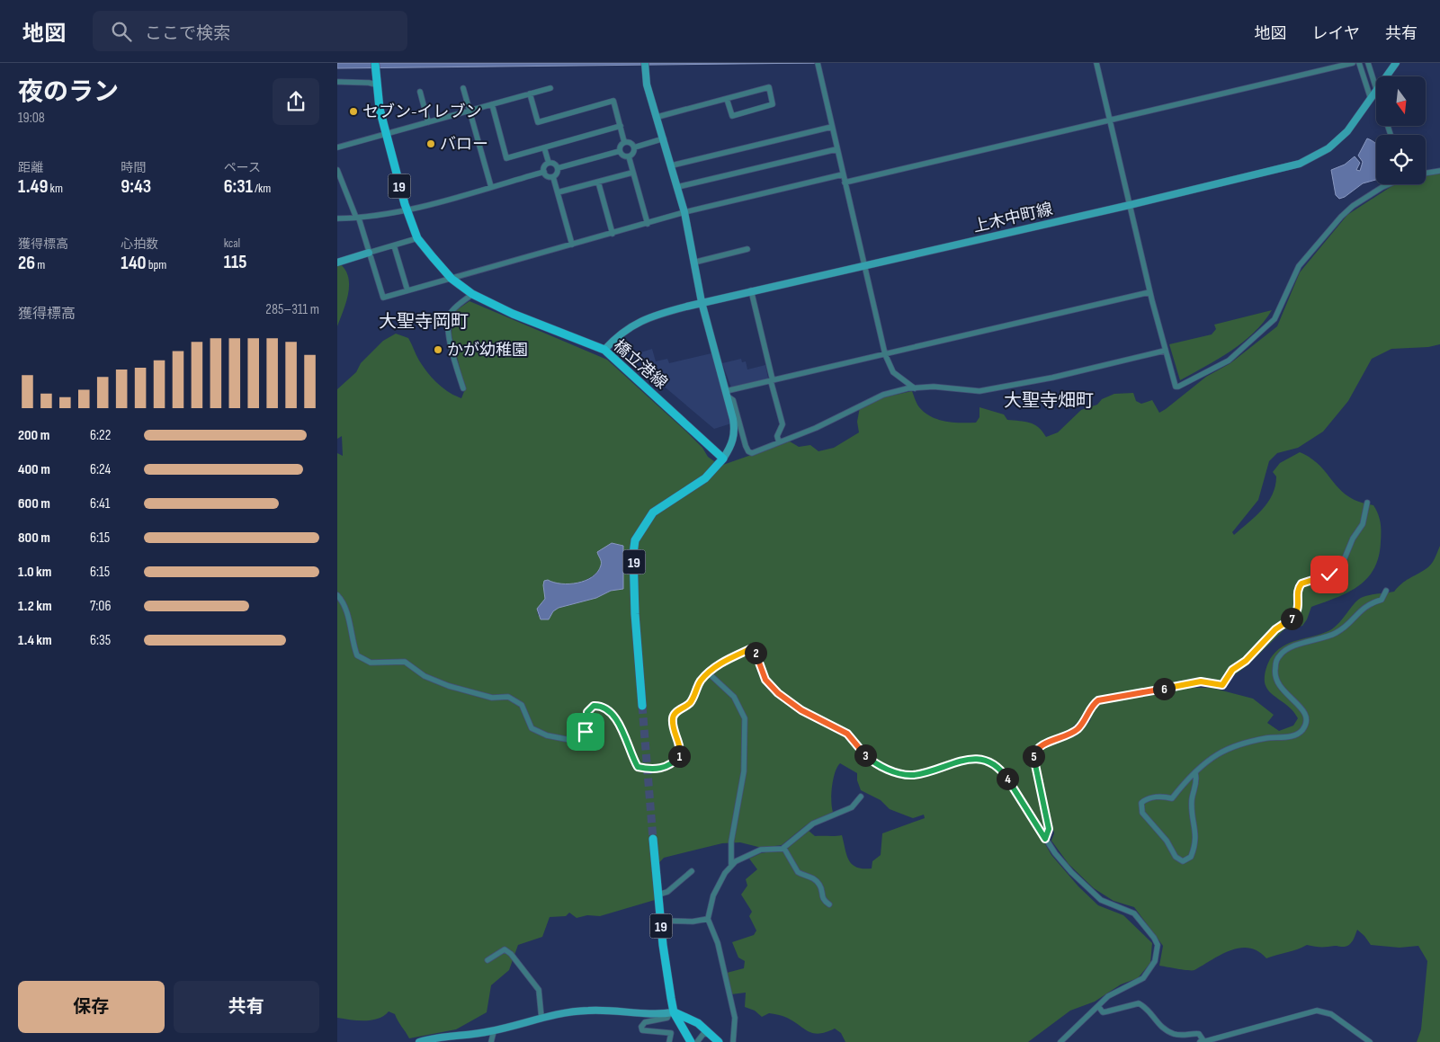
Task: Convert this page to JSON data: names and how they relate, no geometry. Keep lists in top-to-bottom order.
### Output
{
  "streets": {
    "main road": ["19", "上木中町線", "橋立港線"]
  },
  "crossings": [
    ["19", "橋立港線"],
    ["上木中町線", "橋立港線"]
  ],
  "districts": ["大聖寺岡町", "大聖寺畑町"],
  "places": ["セブン-イレブン", "バロー", "かが幼稚園"],
  "north": "bottom",
  "page": {
    "header": "地図",
    "search": "ここで検索",
    "nav": ["地図", "レイヤ", "共有"],
    "heading": ["夜のラン", "19:08"],
    "stats": [
      ["距離", "1.49 km"],
      ["時間", "9:43"],
      ["ペース", "6:31 /km"],
      ["獲得標高", "26 m"],
      ["心拍数", "140 bpm"],
      ["kcal", "115"]
    ],
    "chart": ["獲得標高", "285–311 m"],
    "list": [
      {
        "name": "200 m",
        "note": "6:22"
      },
      {
        "name": "400 m",
        "note": "6:24"
      },
      {
        "name": "600 m",
        "note": "6:41"
      },
      {
        "name": "800 m",
        "note": "6:15"
      },
      {
        "name": "1.0 km",
        "note": "6:15"
      },
      {
        "name": "1.2 km",
        "note": "7:06"
      },
      {
        "name": "1.4 km",
        "note": "6:35"
      }
    ],
    "pins": [
      "7",
      "2",
      "6",
      "3",
      "1",
      "5",
      "4"
    ],
    "buttons": ["保存", "共有"]
  }
}
